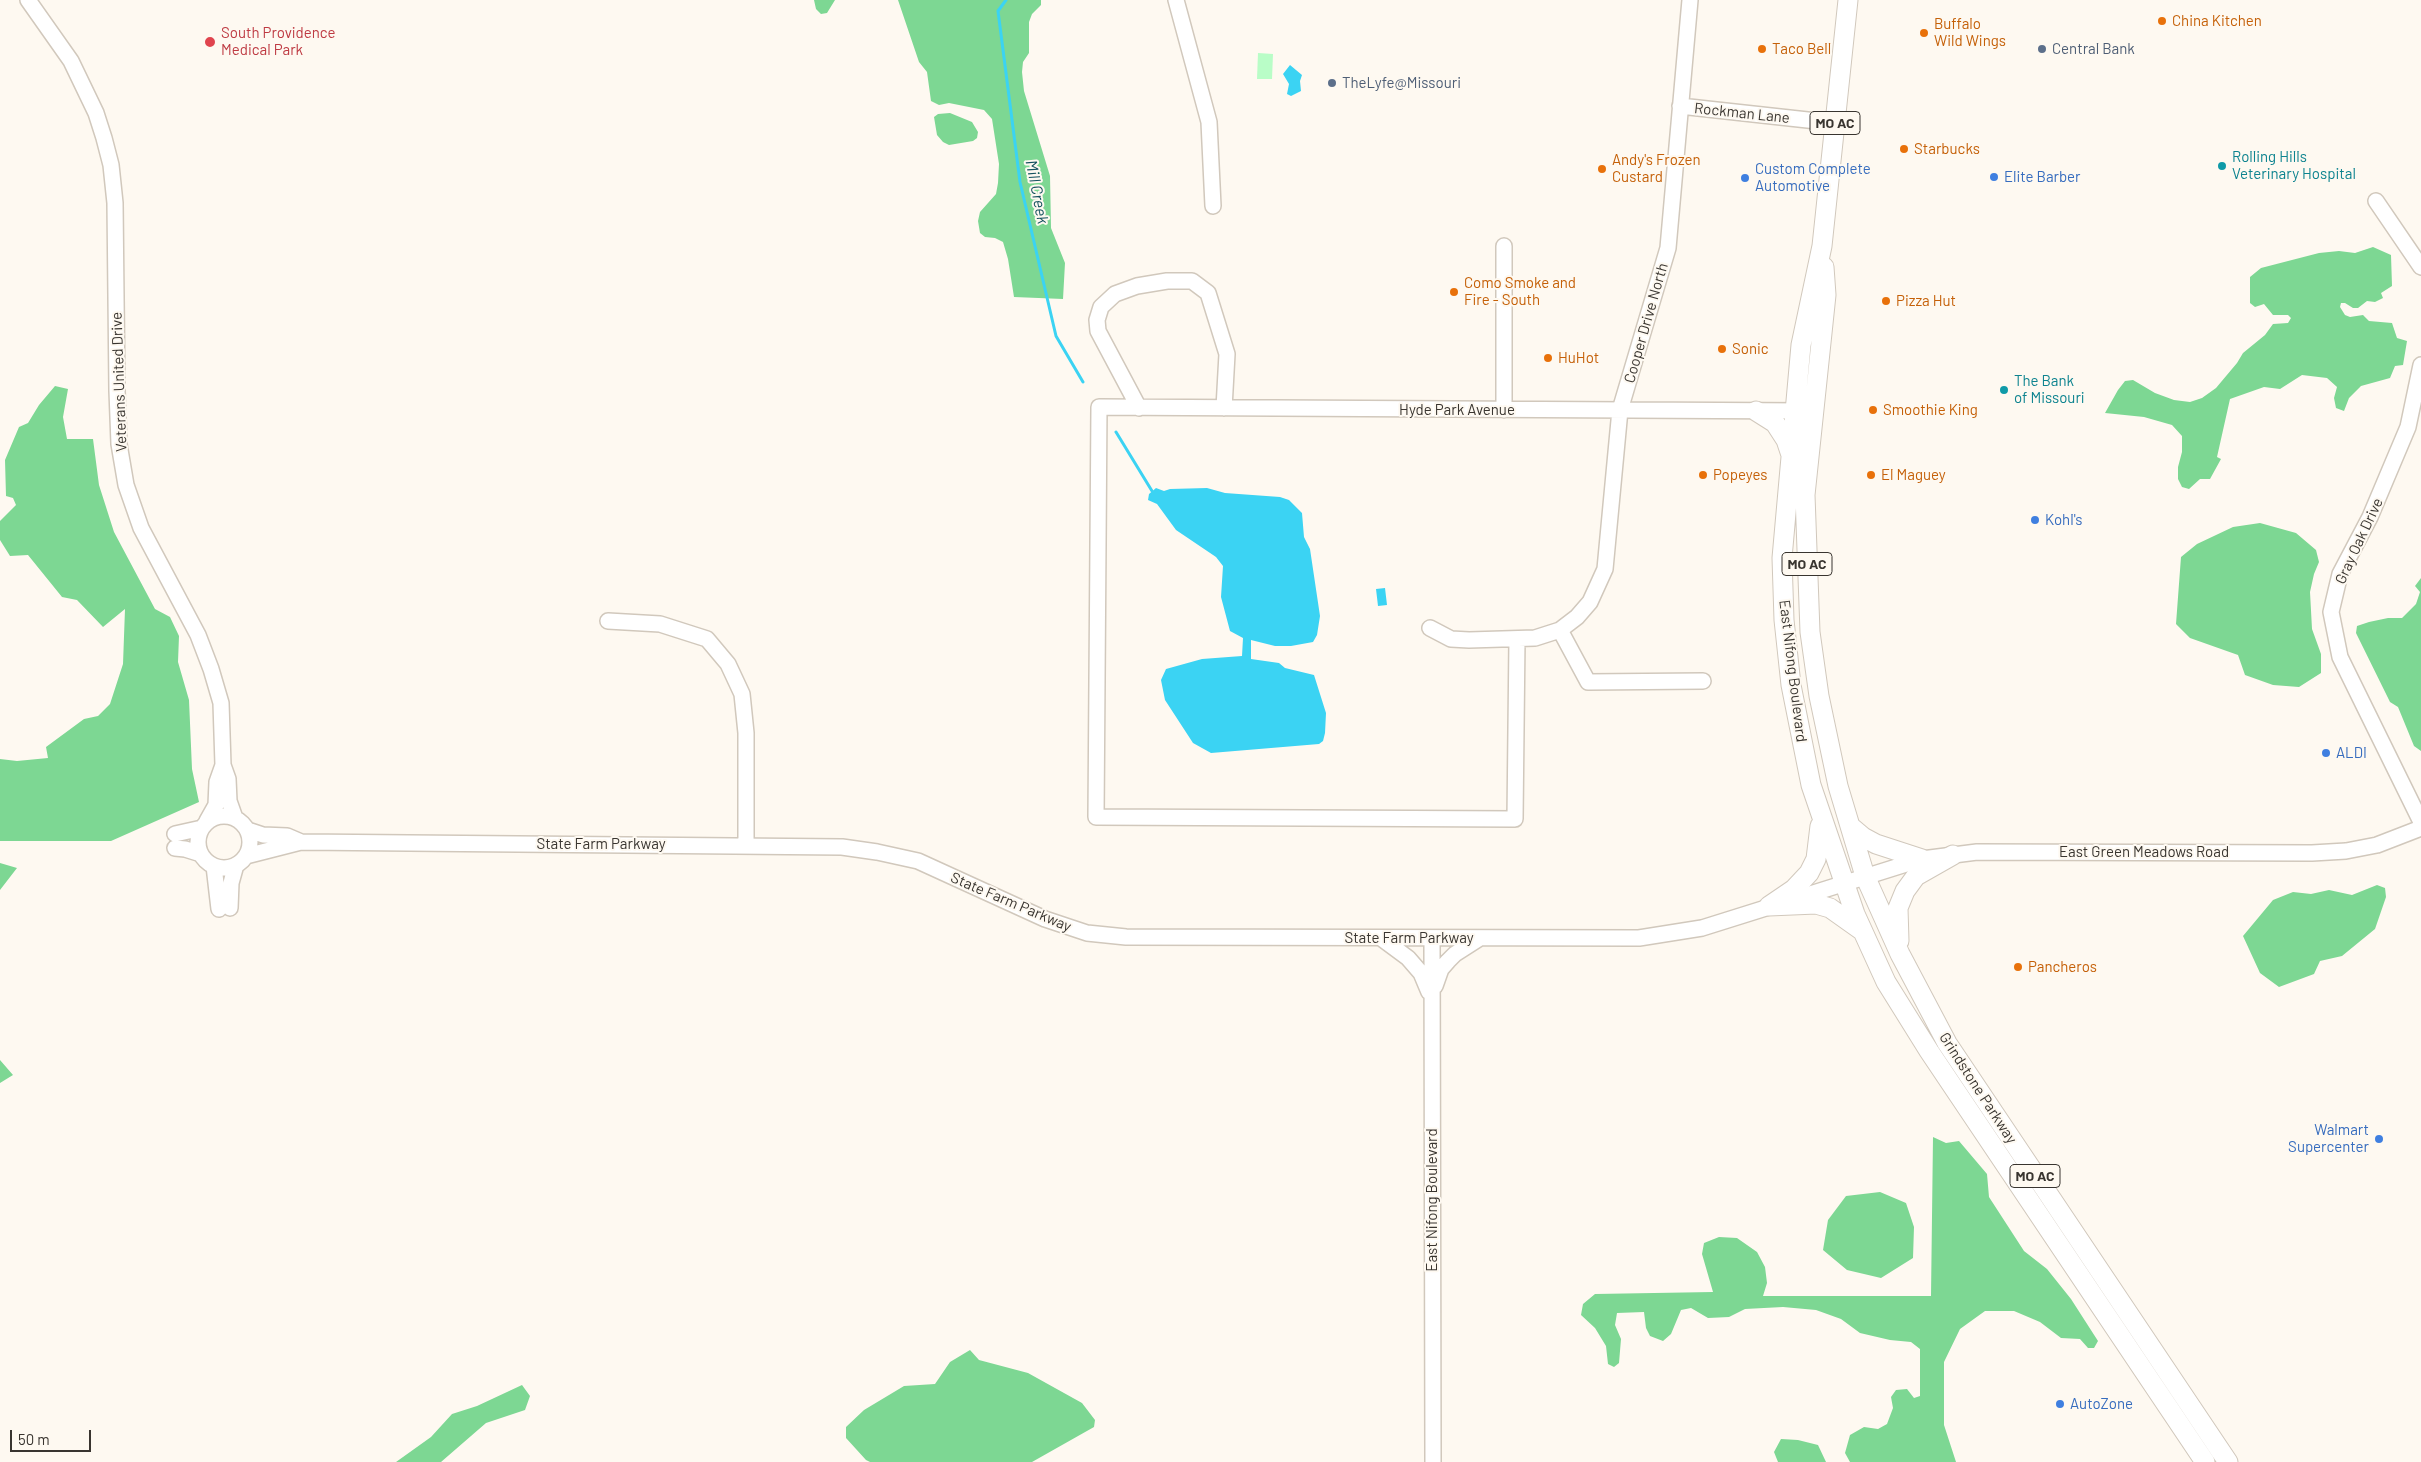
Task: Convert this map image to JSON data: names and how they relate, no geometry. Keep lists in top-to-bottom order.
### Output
{
  "streets": {
    "main road": ["MO AC", "East Nifong Boulevard", "Grindstone Parkway"],
    "street": [
      "Rockman Lane",
      "Cooper Drive North",
      "Veterans United Drive",
      "Hyde Park Avenue",
      "Gray Oak Drive",
      "State Farm Parkway",
      "East Green Meadows Road"
    ]
  },
  "crossings": [
    ["Rockman Lane", "Cooper Drive North"],
    ["Rockman Lane", "East Nifong Boulevard"],
    ["Cooper Drive North", "Hyde Park Avenue"],
    ["Veterans United Drive", "State Farm Parkway"],
    ["Hyde Park Avenue", "East Nifong Boulevard"],
    ["East Nifong Boulevard", "State Farm Parkway"],
    ["East Nifong Boulevard", "East Green Meadows Road"],
    ["East Nifong Boulevard", "Grindstone Parkway"],
    ["State Farm Parkway", "East Green Meadows Road"],
    ["State Farm Parkway", "Grindstone Parkway"],
    ["East Green Meadows Road", "Grindstone Parkway"]
  ],
  "water": ["Mill Creek"],
  "places": [
    "China Kitchen",
    "Buffalo Wild Wings",
    "South Providence Medical Park",
    "Taco Bell",
    "Central Bank",
    "TheLyfe@Missouri",
    "Starbucks",
    "Rolling Hills Veterinary Hospital",
    "Andy's Frozen Custard",
    "Elite Barber",
    "Custom Complete Automotive",
    "Como Smoke and Fire - South",
    "Pizza Hut",
    "Sonic",
    "HuHot",
    "The Bank of Missouri",
    "Smoothie King",
    "Popeyes",
    "El Maguey",
    "Kohl's",
    "ALDI",
    "Pancheros",
    "Walmart Supercenter",
    "AutoZone"
  ],
  "scale_bar": "50 m"
}
